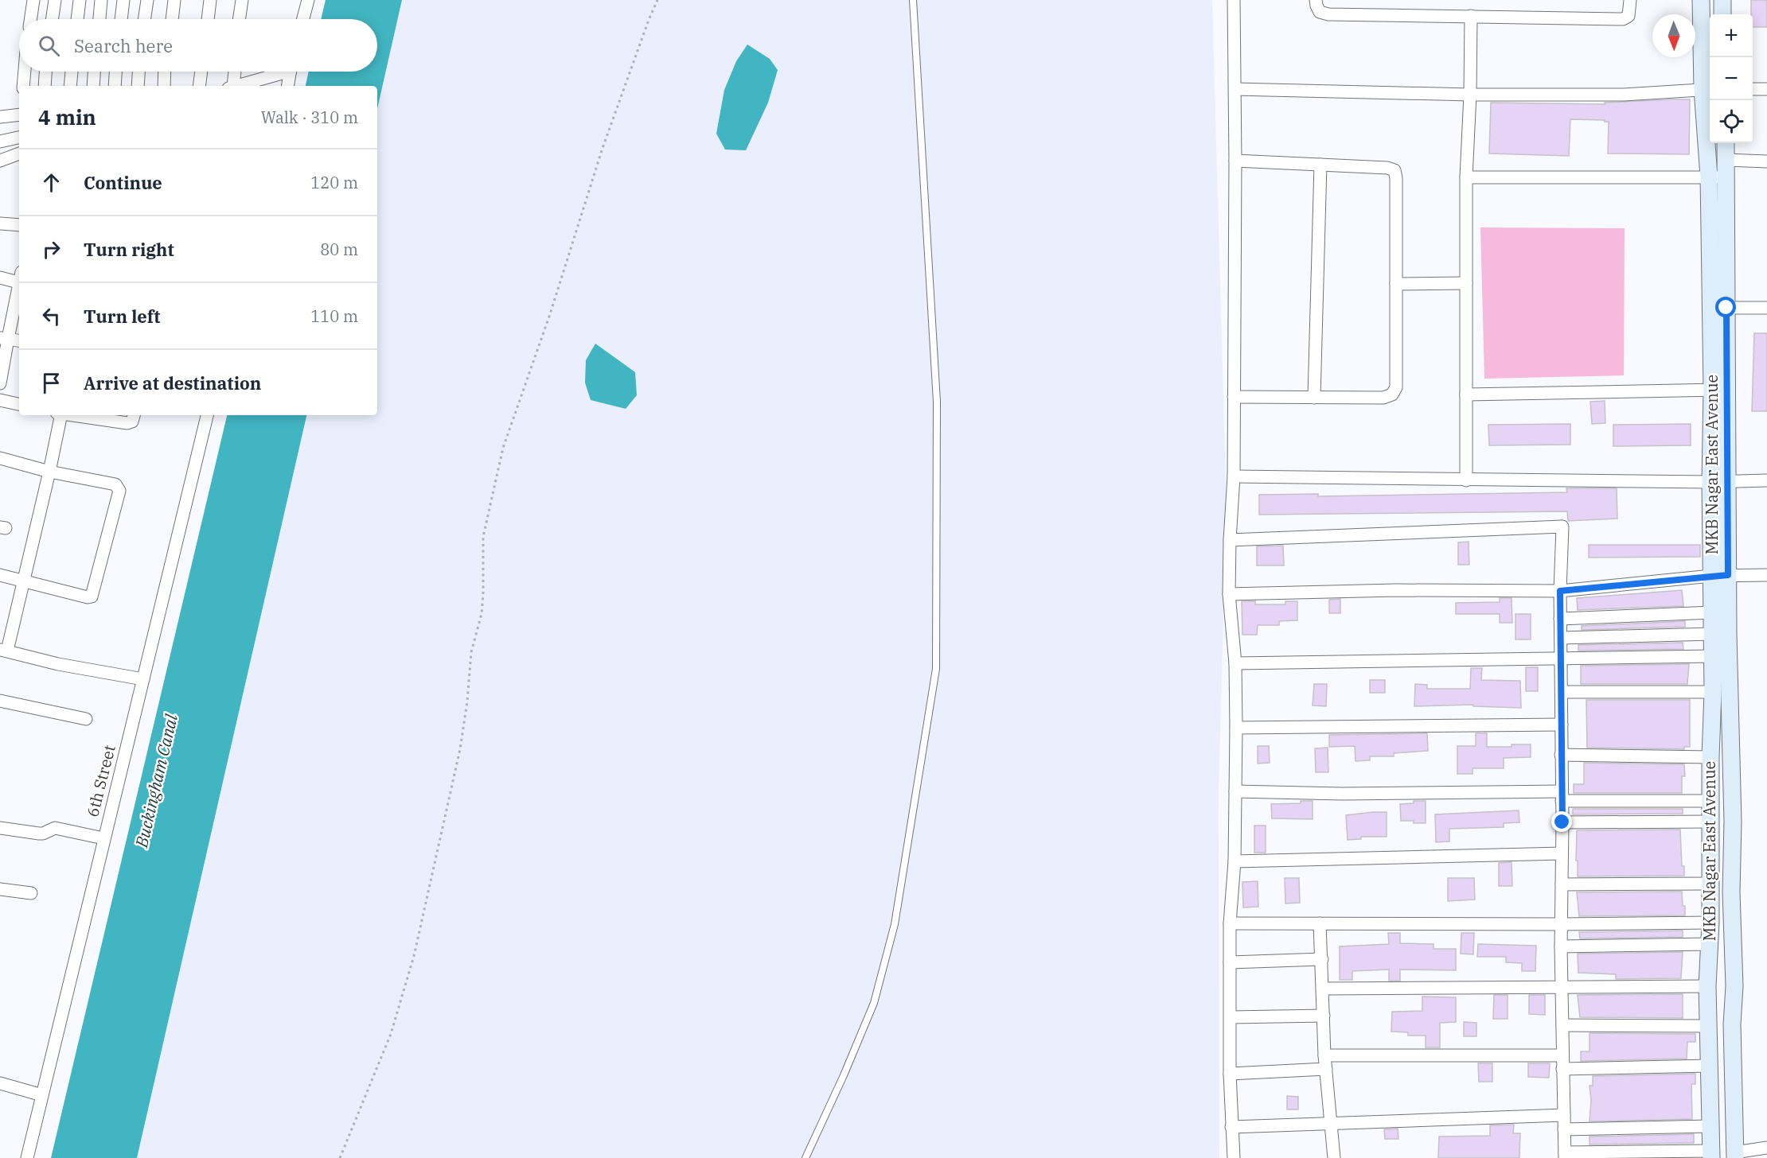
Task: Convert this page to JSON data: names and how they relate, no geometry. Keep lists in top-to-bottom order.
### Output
{
  "streets": {
    "main road": ["MKB Nagar East Avenue"],
    "street": ["6th Street"]
  },
  "water": ["Buckingham Canal"],
  "north": "bottom",
  "page": {
    "map_buttons": ["+", "−"],
    "search": "Search here",
    "heading": ["4 min", "Walk · 310 m"],
    "list": [
      ["Continue", "120 m"],
      ["Turn right", "80 m"],
      ["Turn left", "110 m"],
      "Arrive at destination"
    ]
  }
}
